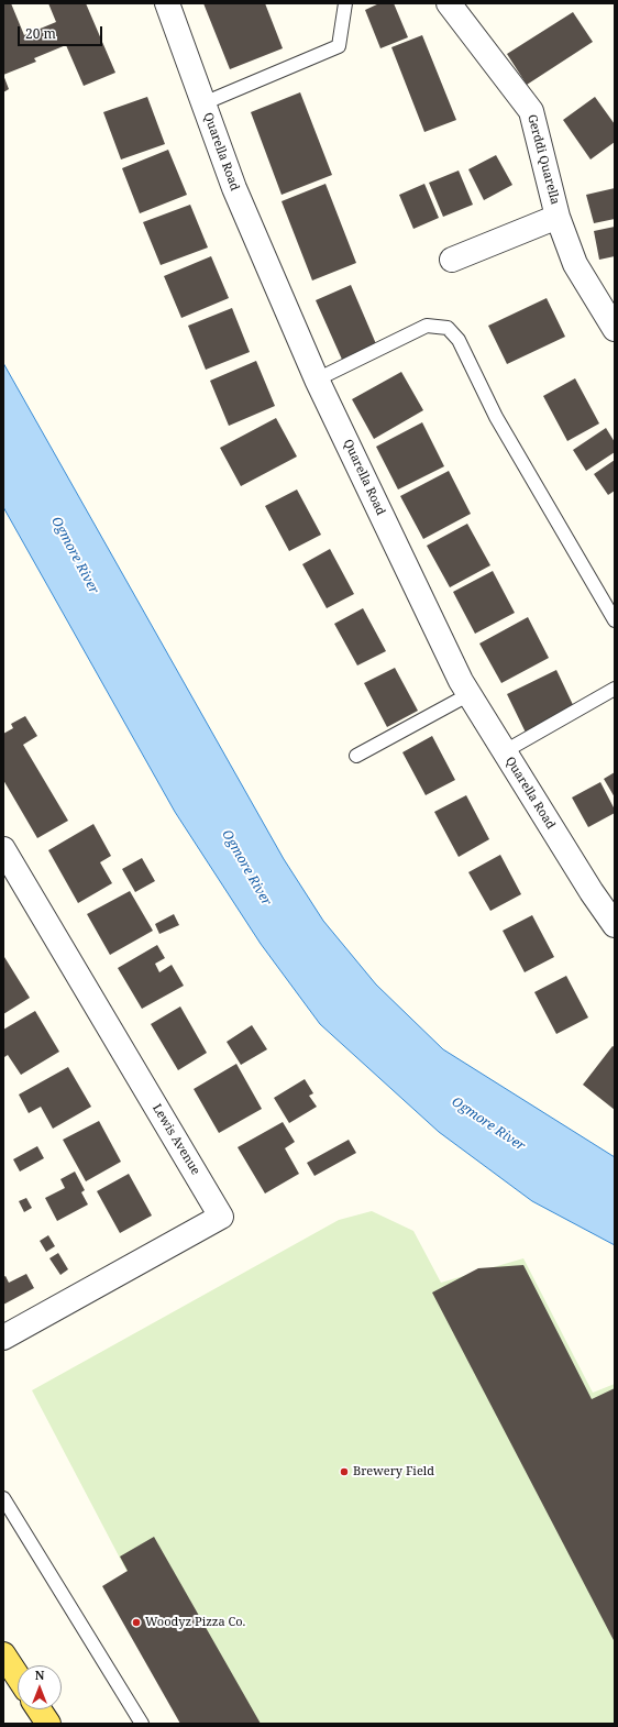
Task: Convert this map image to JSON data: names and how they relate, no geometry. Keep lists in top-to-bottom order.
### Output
{
  "streets": {
    "street": ["Quarella Road", "Gerddi Quarella", "Lewis Avenue"]
  },
  "water": ["Ogmore River"],
  "places": ["Brewery Field", "Woodyz Pizza Co."],
  "scale_bar": "20 m",
  "north": "top"
}
